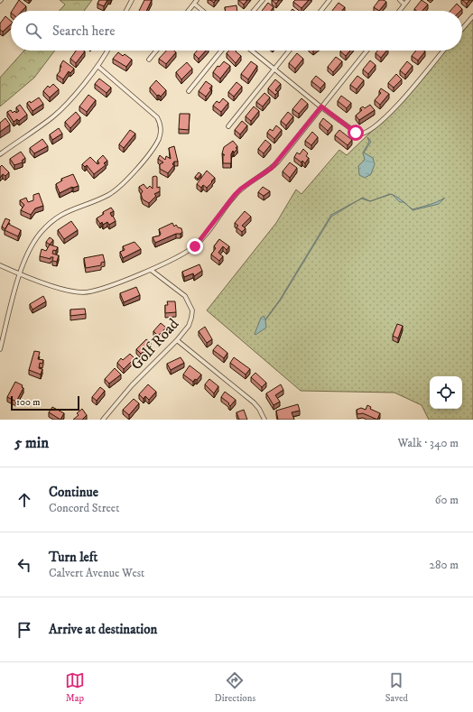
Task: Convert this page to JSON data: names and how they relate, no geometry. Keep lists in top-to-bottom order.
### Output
{
  "streets": {
    "street": ["Golf Road"]
  },
  "scale_bar": "100 m",
  "page": {
    "search": "Search here",
    "scale": "100 m",
    "heading": ["5 min", "Walk · 340 m"],
    "list": [
      ["Continue", "Concord Street", "60 m"],
      ["Turn left", "Calvert Avenue West", "280 m"],
      "Arrive at destination"
    ],
    "nav": ["Map", "Directions", "Saved"]
  }
}
